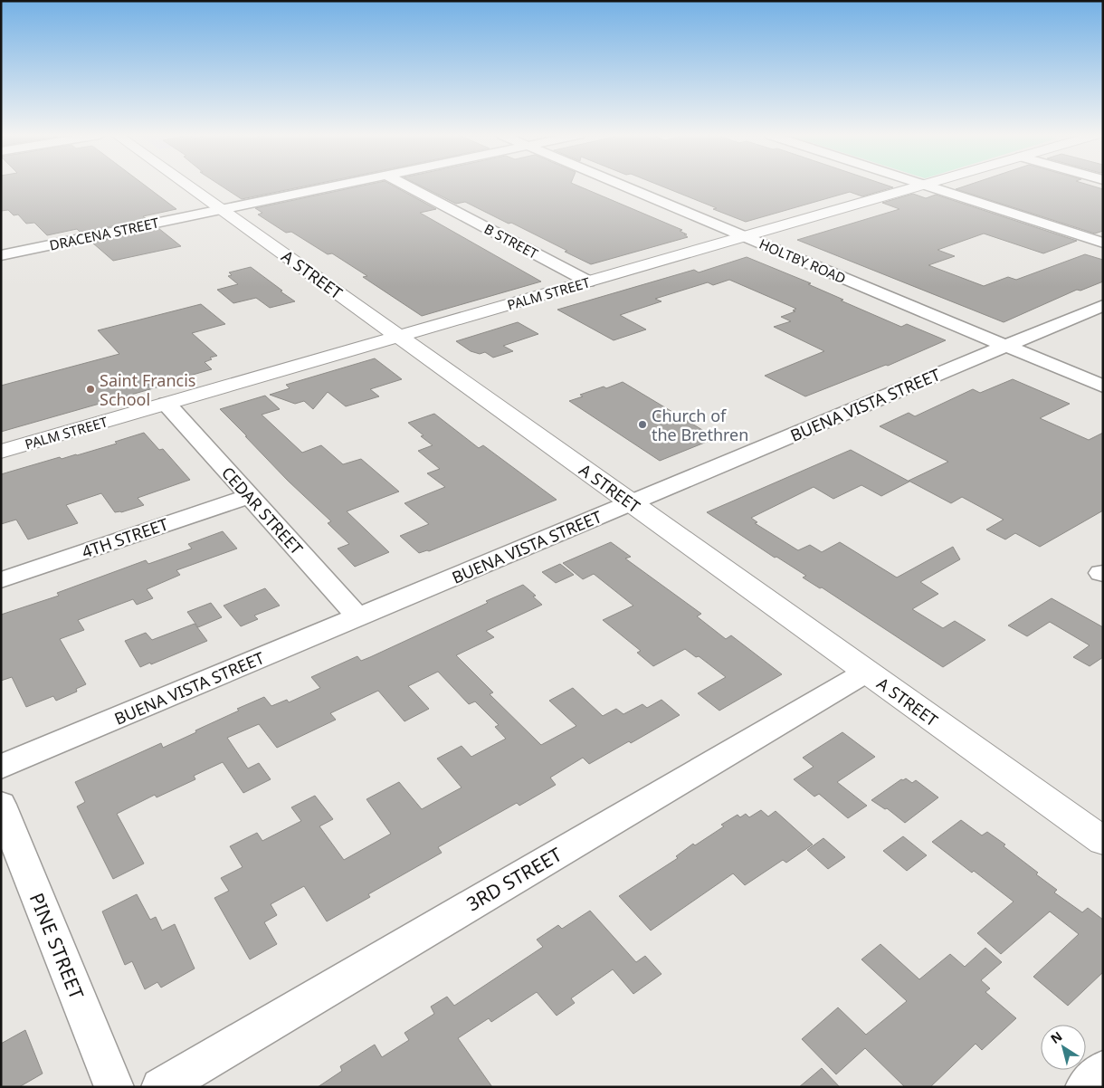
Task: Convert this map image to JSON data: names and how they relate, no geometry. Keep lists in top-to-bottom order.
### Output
{
  "streets": {
    "street": [
      "DRACENA STREET",
      "B STREET",
      "HOLTBY ROAD",
      "A STREET",
      "PALM STREET",
      "BUENA VISTA STREET",
      "CEDAR STREET",
      "4TH STREET",
      "3RD STREET",
      "PINE STREET"
    ]
  },
  "crossings": [
    ["DRACENA STREET", "A STREET"],
    ["B STREET", "PALM STREET"],
    ["HOLTBY ROAD", "PALM STREET"],
    ["HOLTBY ROAD", "BUENA VISTA STREET"],
    ["A STREET", "PALM STREET"],
    ["A STREET", "BUENA VISTA STREET"],
    ["A STREET", "3RD STREET"],
    ["PALM STREET", "CEDAR STREET"],
    ["BUENA VISTA STREET", "CEDAR STREET"],
    ["CEDAR STREET", "4TH STREET"]
  ],
  "places": ["Saint Francis School", "Church of the Brethren"],
  "north": "top left"
}
